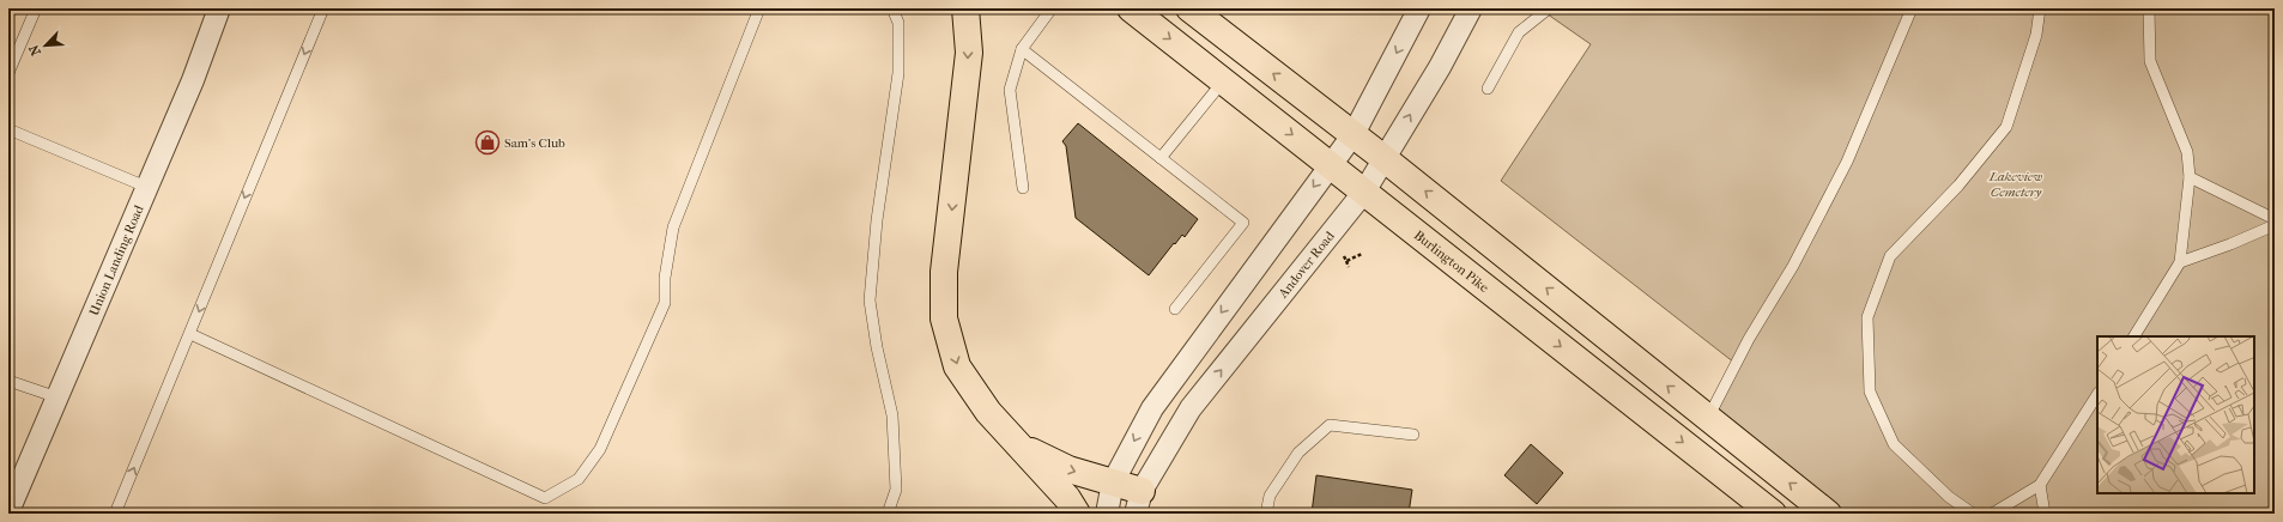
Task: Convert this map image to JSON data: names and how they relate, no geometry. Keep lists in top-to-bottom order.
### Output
{
  "streets": {
    "highway": ["Burlington Pike"],
    "street": ["Union Landing Road", "Andover Road"]
  },
  "crossings": [
    ["Burlington Pike", "Andover Road"]
  ],
  "parks": ["Lakeview Cemetery"],
  "places": {
    "shop": ["Sam's Club"]
  },
  "north": "bottom left"
}
